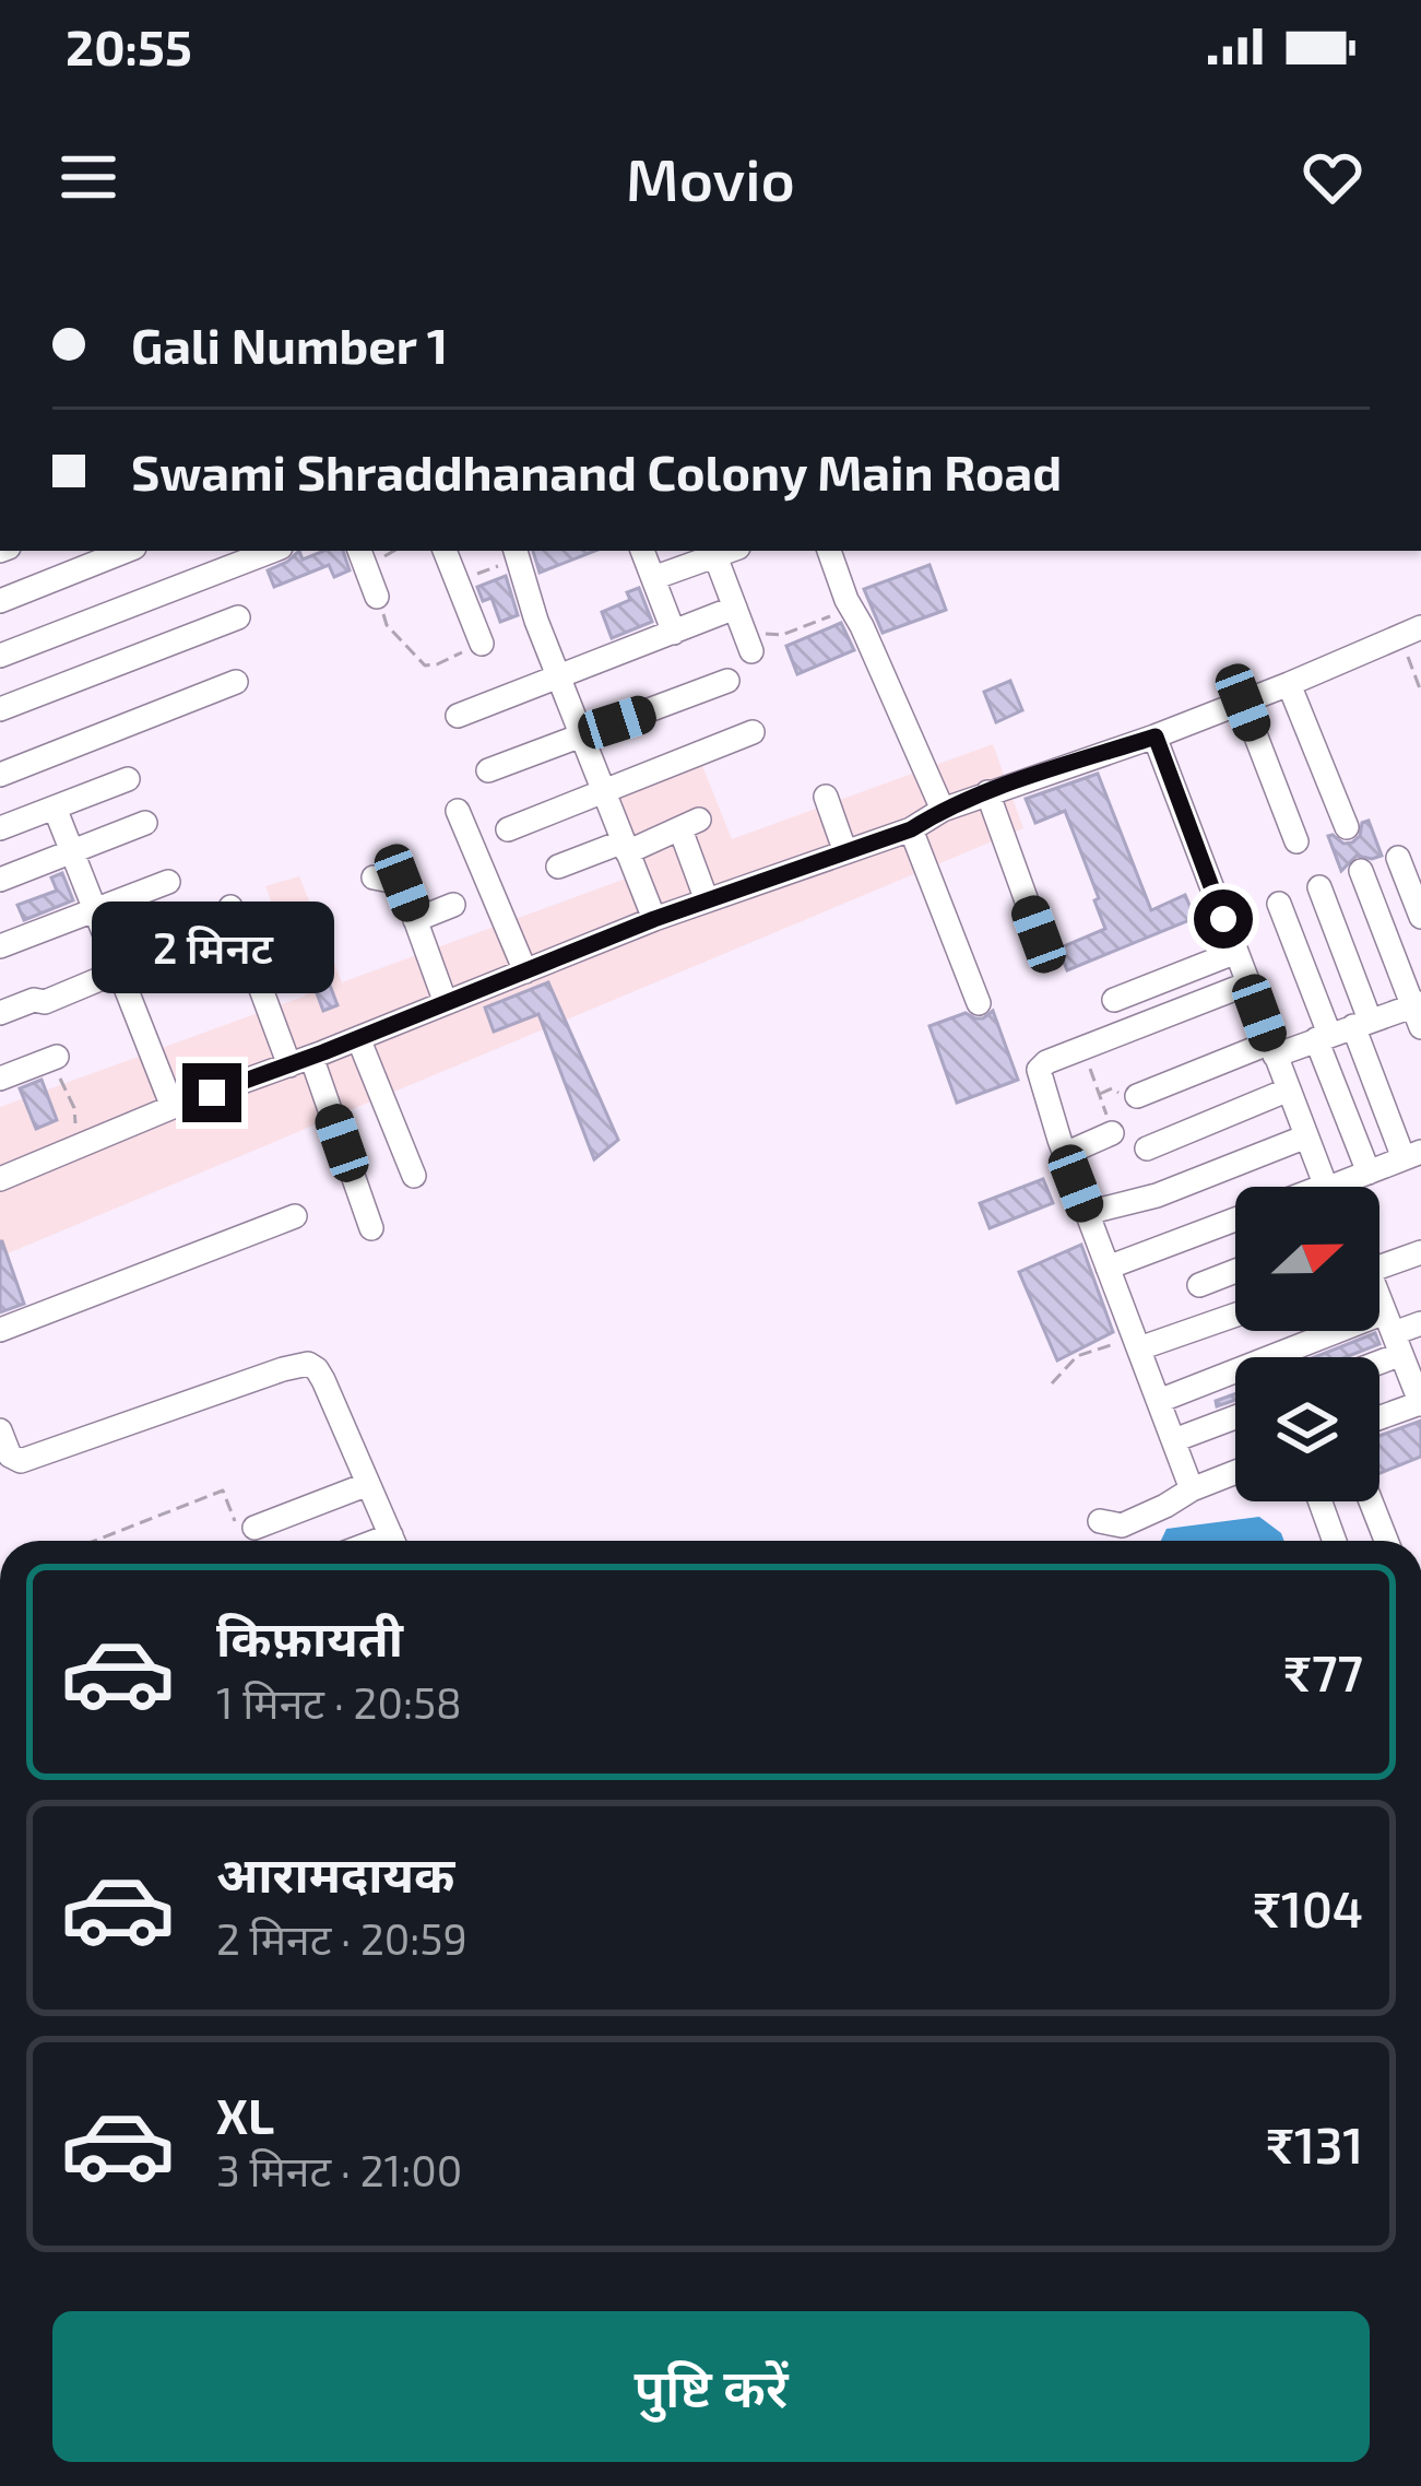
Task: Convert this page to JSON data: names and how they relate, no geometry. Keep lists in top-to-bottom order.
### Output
{
  "north": "right",
  "page": {
    "status": "20:55",
    "header": "Movio",
    "banner": ["Gali Number 1", "Swami Shraddhanand Colony Main Road"],
    "bubble": "2 मिनट",
    "list": [
      {
        "name": "किफ़ायती",
        "note": "1 मिनट · 20:58",
        "value": "₹77"
      },
      {
        "name": "आरामदायक",
        "note": "2 मिनट · 20:59",
        "value": "₹104"
      },
      {
        "name": "XL",
        "note": "3 मिनट · 21:00",
        "value": "₹131"
      }
    ],
    "buttons": "पुष्टि करें"
  }
}
